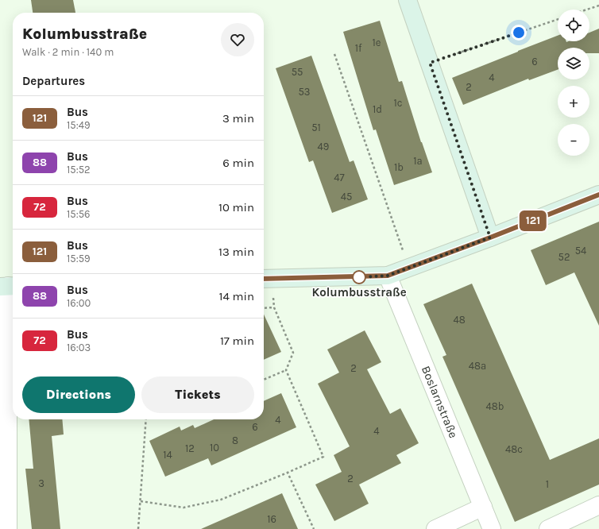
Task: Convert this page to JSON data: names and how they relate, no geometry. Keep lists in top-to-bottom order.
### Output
{
  "streets": {
    "street": ["Boslarnstraße"]
  },
  "places": ["Kolumbusstraße"],
  "lines": ["bus line 121"],
  "house_numbers": [
    "1e",
    "1f",
    "6",
    "55",
    "4",
    "2",
    "53",
    "1c",
    "1d",
    "51",
    "49",
    "1a",
    "1b",
    "47",
    "45",
    "54",
    "52",
    "48",
    "48a",
    "2",
    "48b",
    "4",
    "6",
    "4",
    "8",
    "10",
    "12",
    "48c",
    "14",
    "2",
    "3",
    "1",
    "16"
  ],
  "page": {
    "on_map": "121",
    "map_buttons": ["+", "−"],
    "heading": [
      ["Kolumbusstraße", "Walk · 2 min · 140 m"],
      "Departures"
    ],
    "list": [
      {
        "mark": "121",
        "name": "Bus",
        "note": "15:49",
        "value": "3 min"
      },
      {
        "mark": "88",
        "name": "Bus",
        "note": "15:52",
        "value": "6 min"
      },
      {
        "mark": "72",
        "name": "Bus",
        "note": "15:56",
        "value": "10 min"
      },
      {
        "mark": "121",
        "name": "Bus",
        "note": "15:59",
        "value": "13 min"
      },
      {
        "mark": "88",
        "name": "Bus",
        "note": "16:00",
        "value": "14 min"
      },
      {
        "mark": "72",
        "name": "Bus",
        "note": "16:03",
        "value": "17 min"
      }
    ],
    "buttons": ["Directions", "Tickets"]
  }
}
